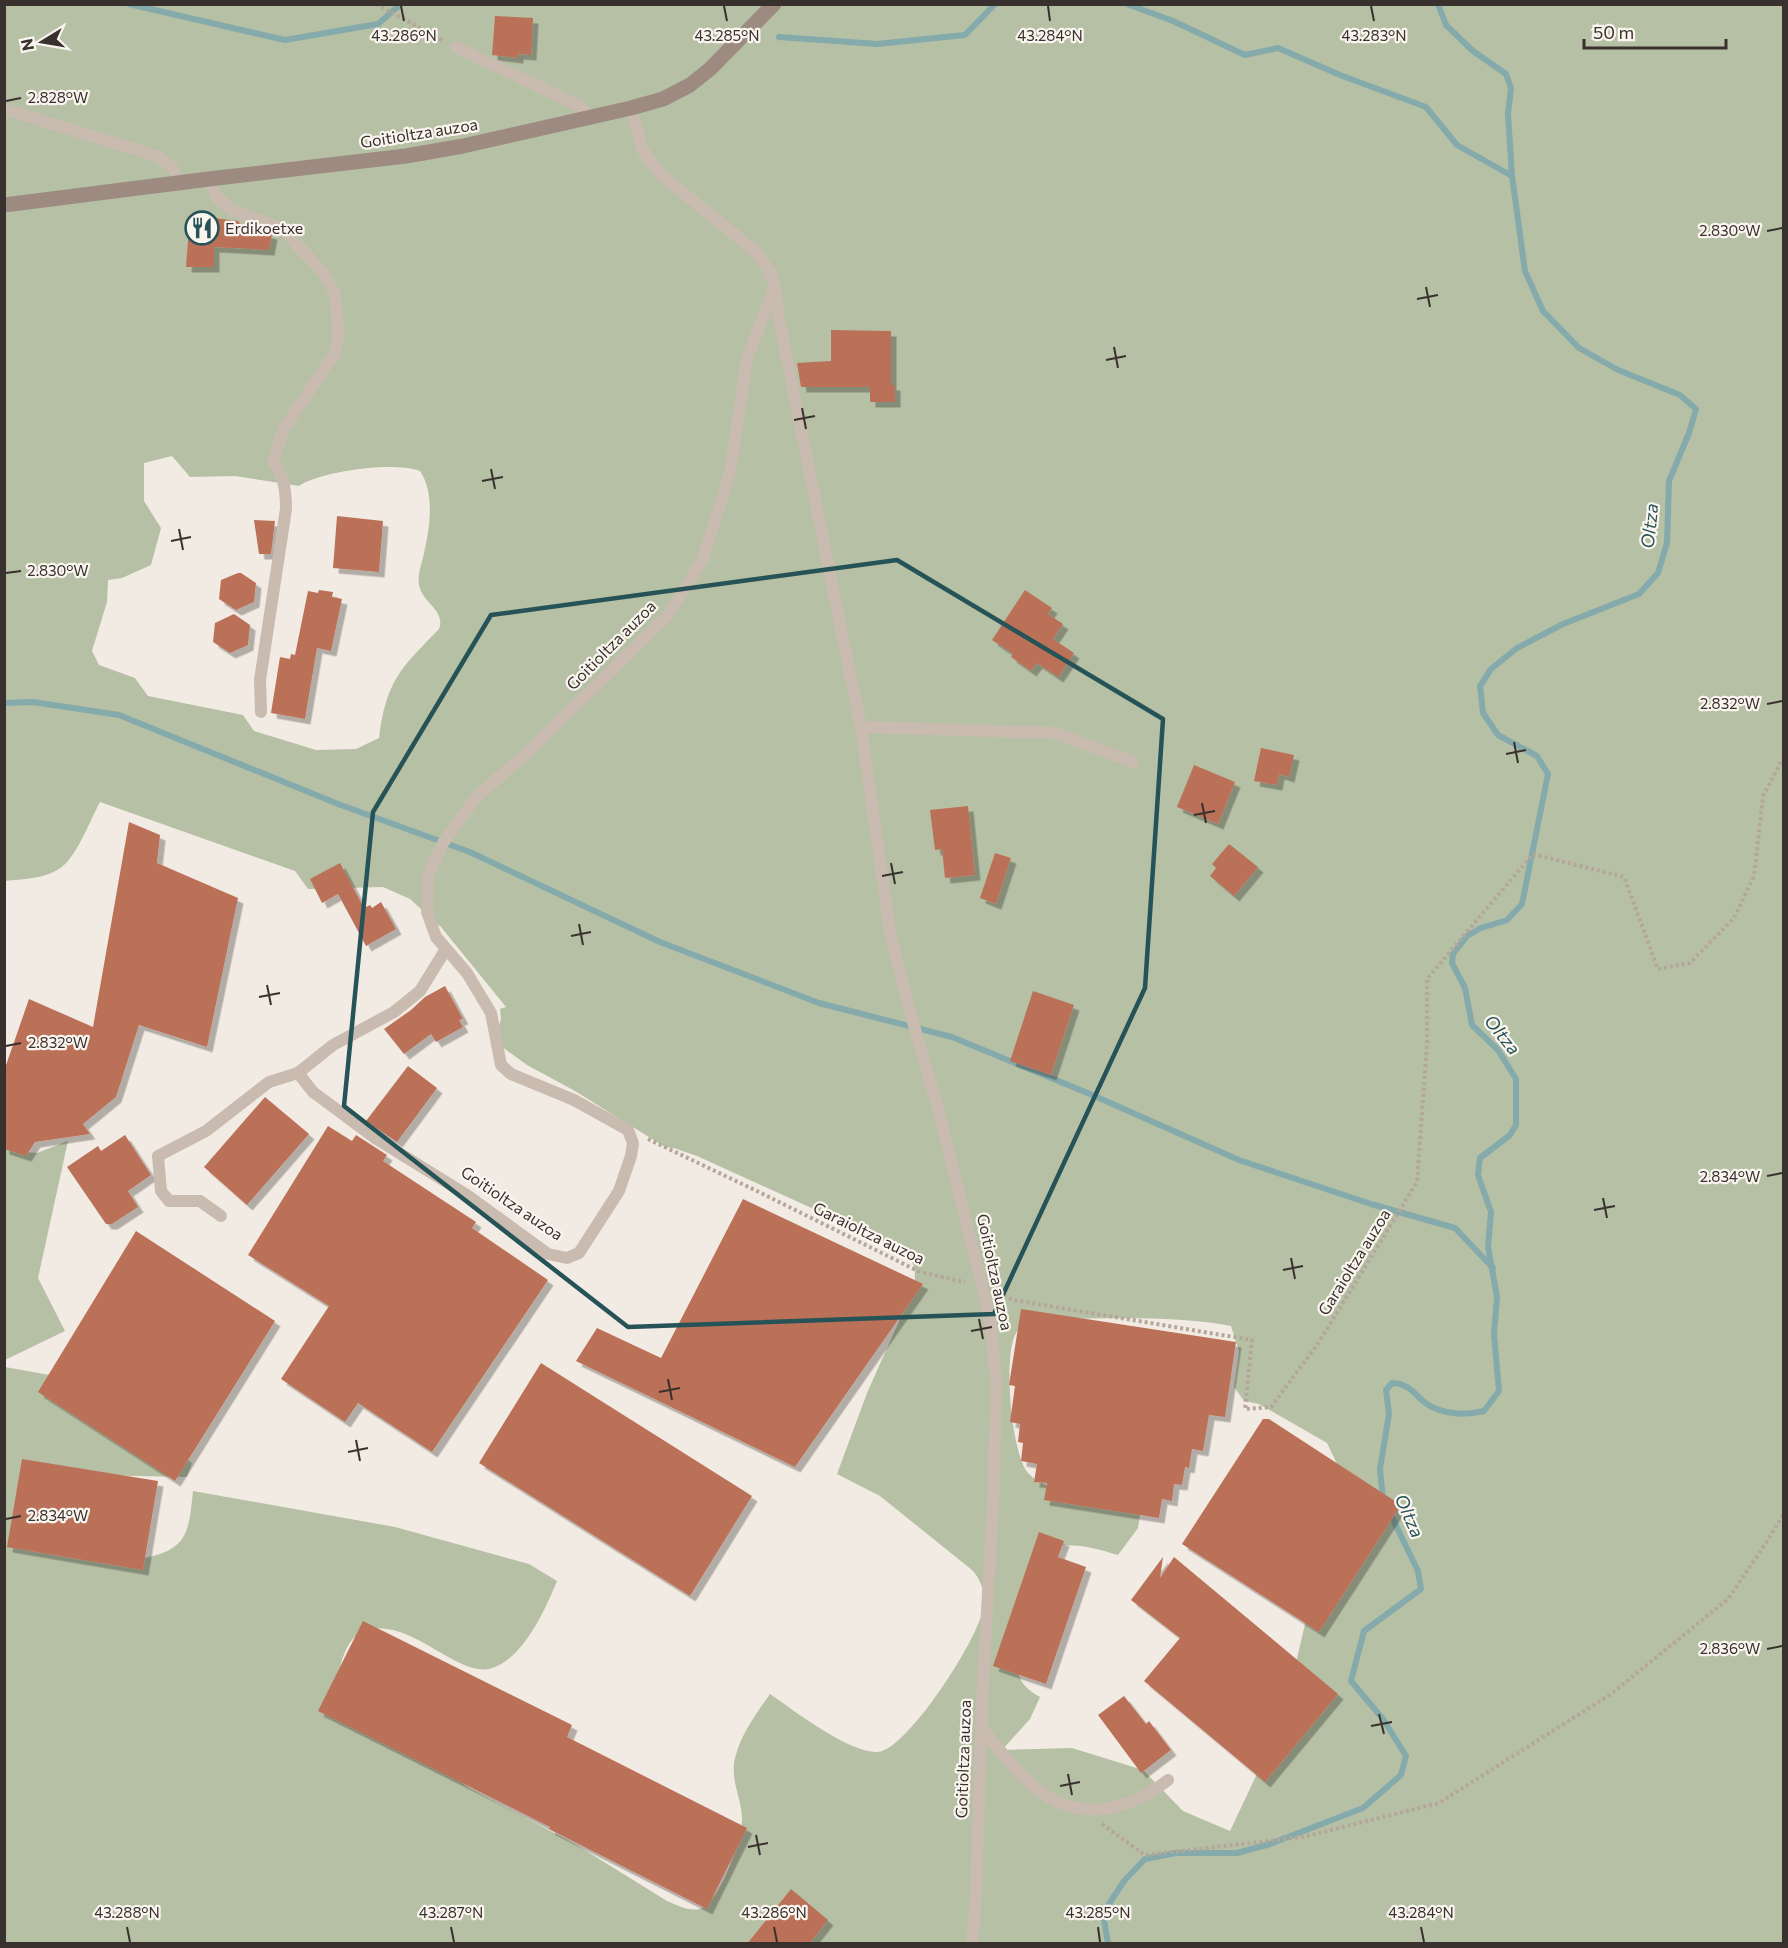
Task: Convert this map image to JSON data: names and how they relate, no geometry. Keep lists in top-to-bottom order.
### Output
{
  "streets": {
    "street": ["Goitioltza auzoa"],
    "path": ["Garaioltza auzoa"]
  },
  "crossings": [
    ["Goitioltza auzoa", "Garaioltza auzoa"]
  ],
  "water": ["Oltza"],
  "places": {
    "restaurant": ["Erdikoetxe"]
  },
  "scale_bar": "50 m",
  "north": "left",
  "coordinates": [
    "43.286°N",
    "43.285°N",
    "43.284°N",
    "43.283°N",
    "2.828°W",
    "2.830°W",
    "2.832°W",
    "2.834°W",
    "2.836°W",
    "43.288°N",
    "43.287°N"
  ]
}
